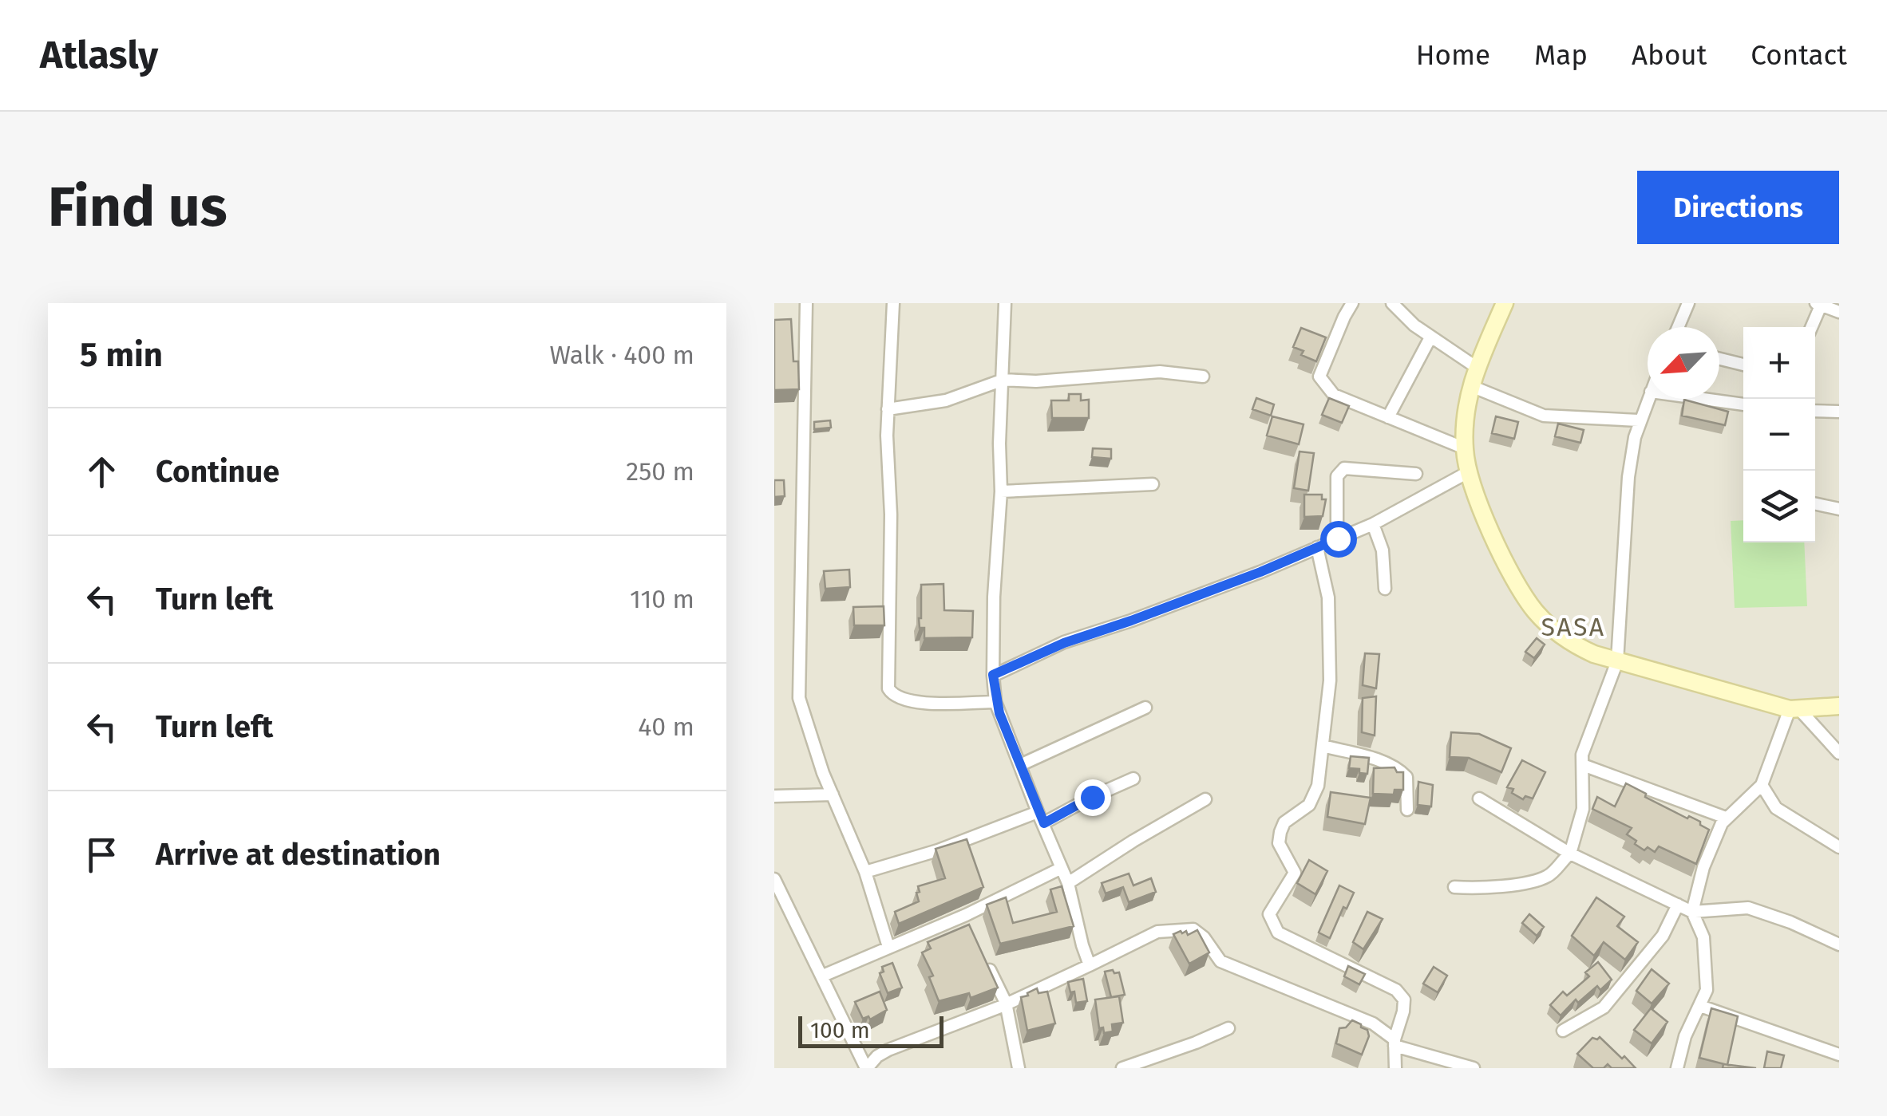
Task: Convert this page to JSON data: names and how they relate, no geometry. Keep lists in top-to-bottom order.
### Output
{
  "districts": ["SASA"],
  "scale_bar": "100 m",
  "north": "bottom left",
  "page": {
    "header": "Atlasly",
    "nav": [
      "Home",
      "Map",
      "About",
      "Contact"
    ],
    "buttons": "Directions",
    "title": "Find us",
    "heading": ["5 min", "Walk · 400 m"],
    "map_buttons": ["+", "−"],
    "list": [
      ["Continue", "250 m"],
      ["Turn left", "110 m"],
      ["Turn left", "40 m"],
      "Arrive at destination"
    ],
    "scale": "100 m"
  }
}
